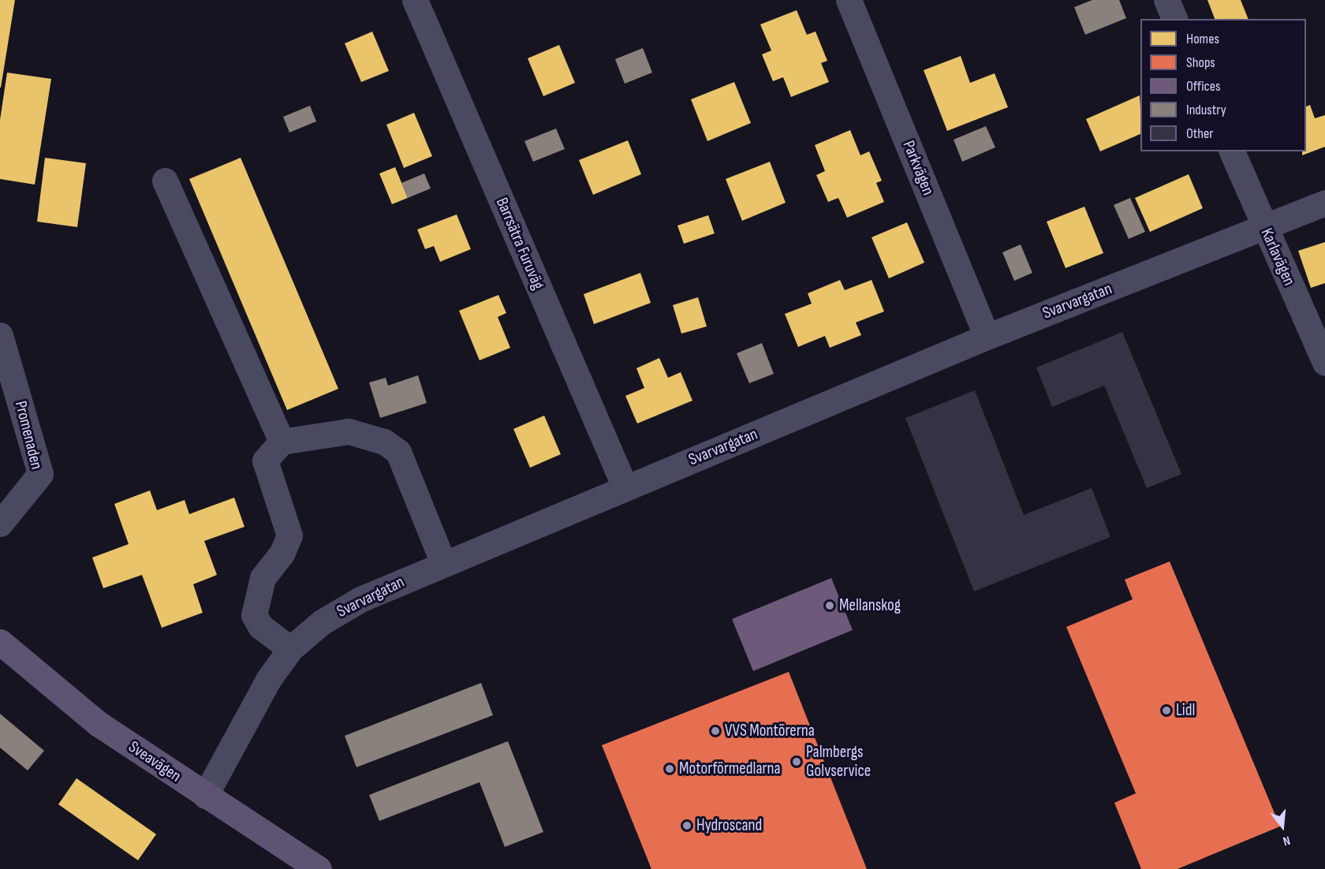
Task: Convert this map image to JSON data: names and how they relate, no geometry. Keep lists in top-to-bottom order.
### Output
{
  "streets": {
    "main road": ["Sveavägen"],
    "street": [
      "Parkvägen",
      "Barrsätra Furuväg",
      "Karlavägen",
      "Svarvargatan",
      "Promenaden"
    ]
  },
  "crossings": [
    ["Parkvägen", "Svarvargatan"],
    ["Barrsätra Furuväg", "Svarvargatan"],
    ["Karlavägen", "Svarvargatan"],
    ["Svarvargatan", "Sveavägen"]
  ],
  "places": [
    "Mellanskog",
    "Lidl",
    "VVS Montörerna",
    "Palmbergs Golvservice",
    "Motorförmedlarna",
    "Hydroscand"
  ],
  "legend": [
    "Homes",
    "Shops",
    "Offices",
    "Industry",
    "Other"
  ],
  "north": "bottom"
}
